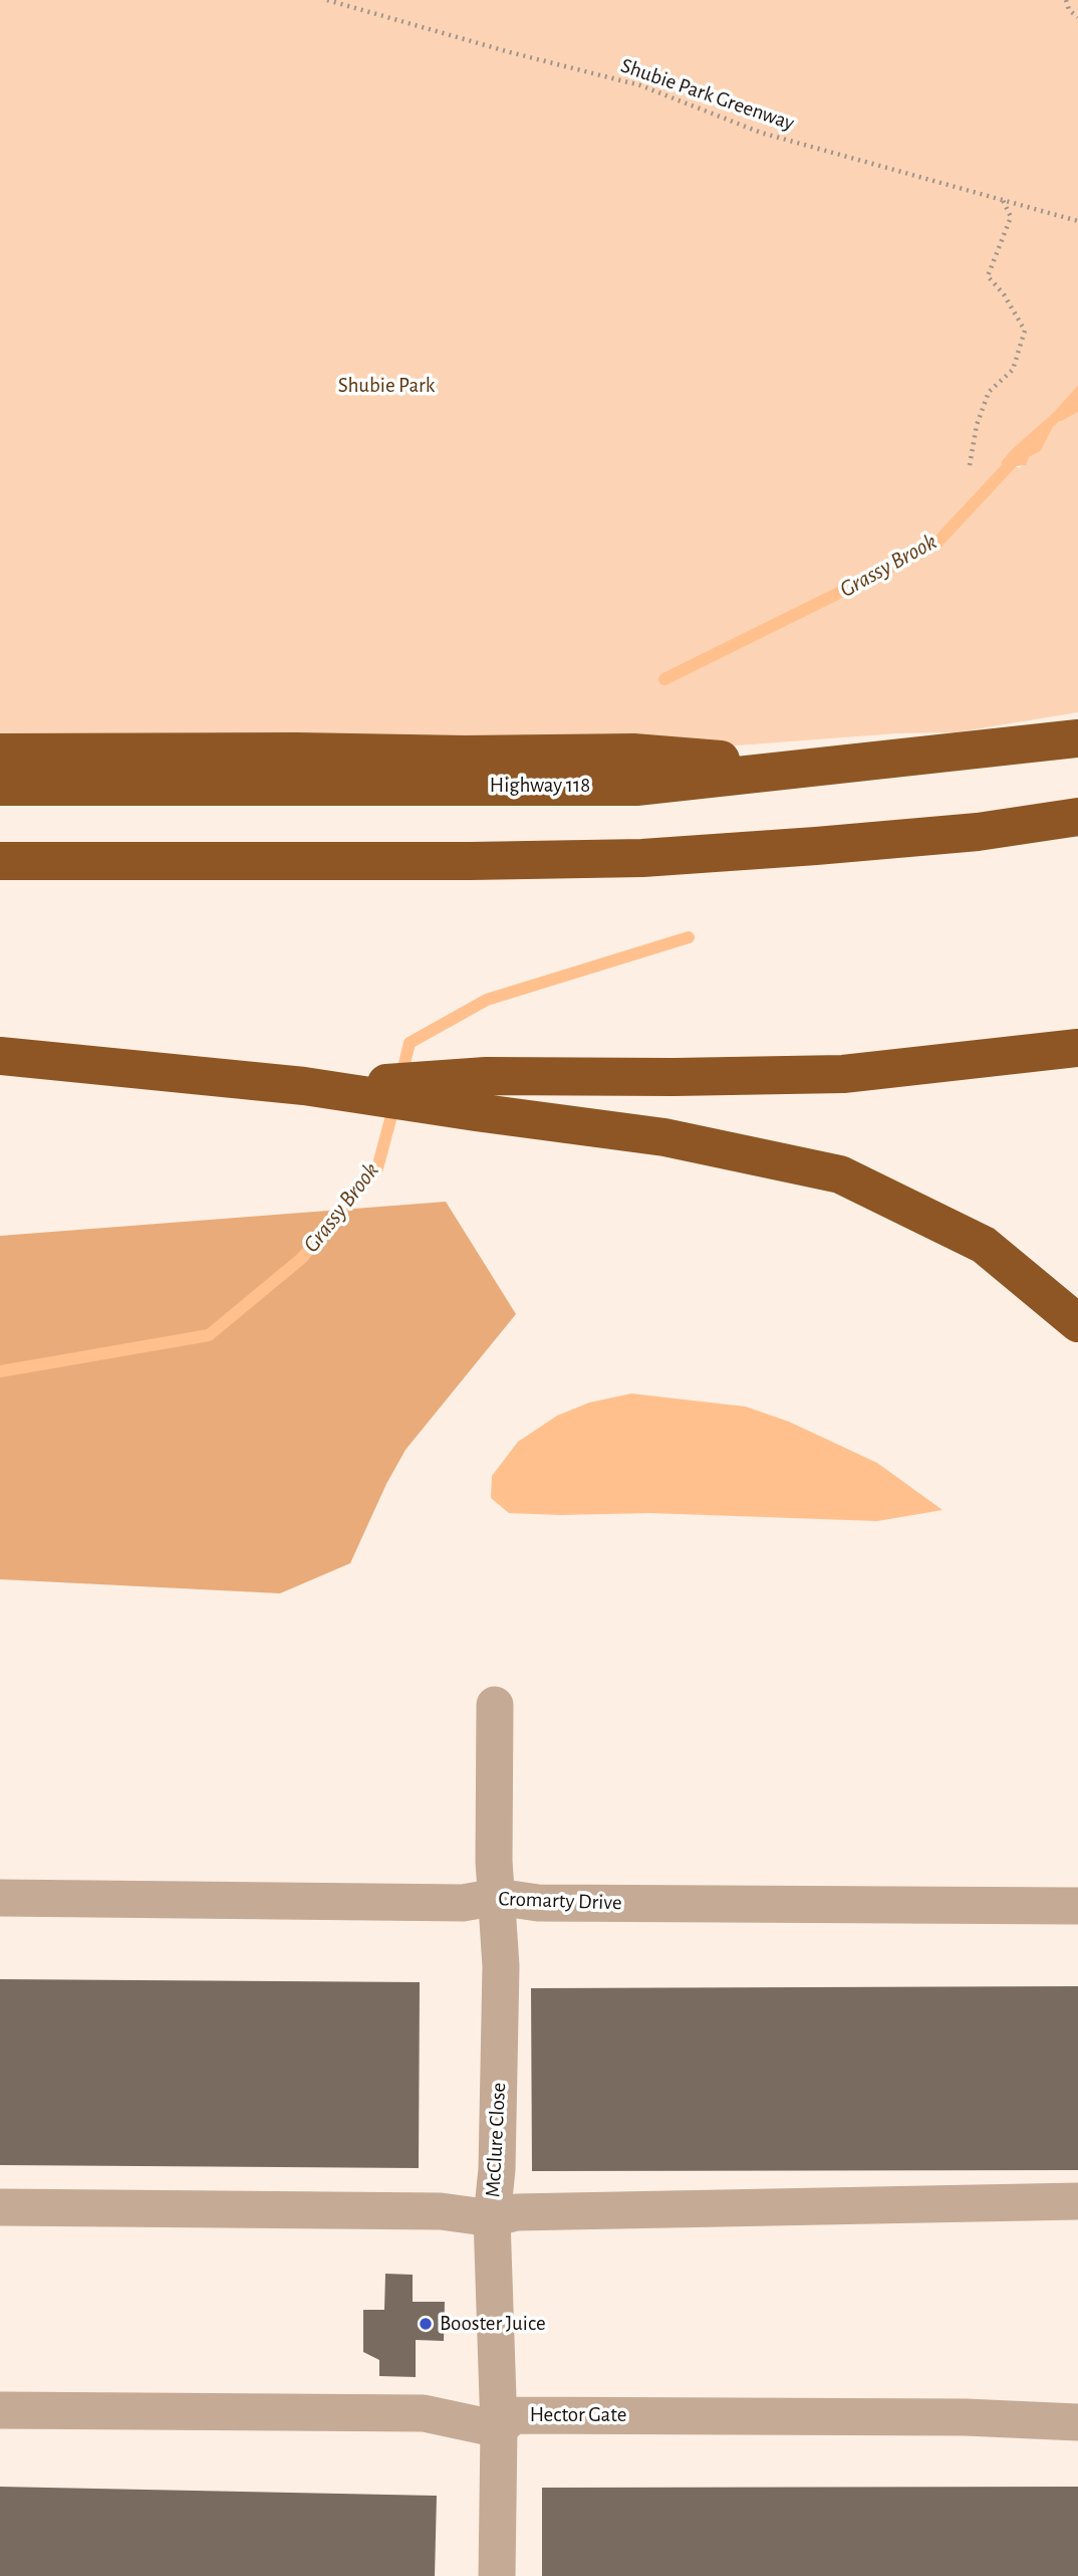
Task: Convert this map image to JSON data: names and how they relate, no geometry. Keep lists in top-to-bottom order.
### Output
{
  "streets": {
    "highway": ["Highway 118"],
    "street": ["Cromarty Drive", "McClure Close", "Hector Gate"],
    "path": ["Shubie Park Greenway"]
  },
  "crossings": [
    ["Cromarty Drive", "McClure Close"],
    ["McClure Close", "Hector Gate"]
  ],
  "water": ["Grassy Brook"],
  "parks": ["Shubie Park"],
  "places": ["Booster Juice"]
}
